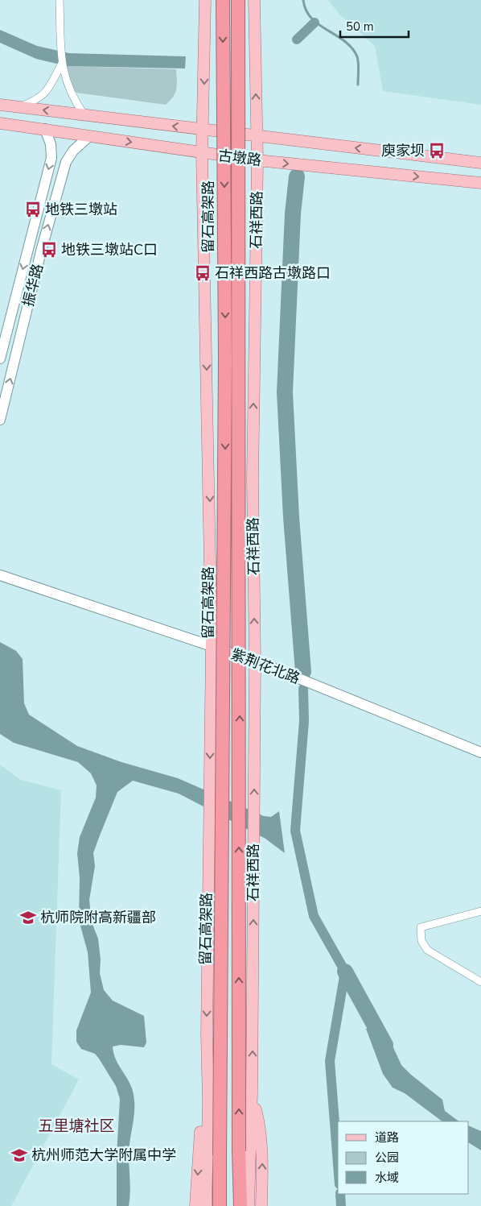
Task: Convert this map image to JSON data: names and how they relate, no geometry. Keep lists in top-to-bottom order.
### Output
{
  "streets": {
    "highway": ["留石高架路"],
    "main road": [
      "古墩路",
      "石祥西路",
      "振华路",
      "紫荆花北路"
    ]
  },
  "crossings": [
    ["古墩路", "石祥西路"],
    ["古墩路", "振华路"],
    ["石祥西路", "紫荆花北路"]
  ],
  "districts": ["五里塘社区"],
  "places": {
    "bus stop": [
      "庾家坝",
      "地铁三墩站",
      "地铁三墩站C口",
      "石祥西路古墩路口"
    ],
    "school or university": ["杭师院附高新疆部", "杭州师范大学附属中学"]
  },
  "legend": ["道路", "公园", "水域"],
  "scale_bar": "50 m"
}
